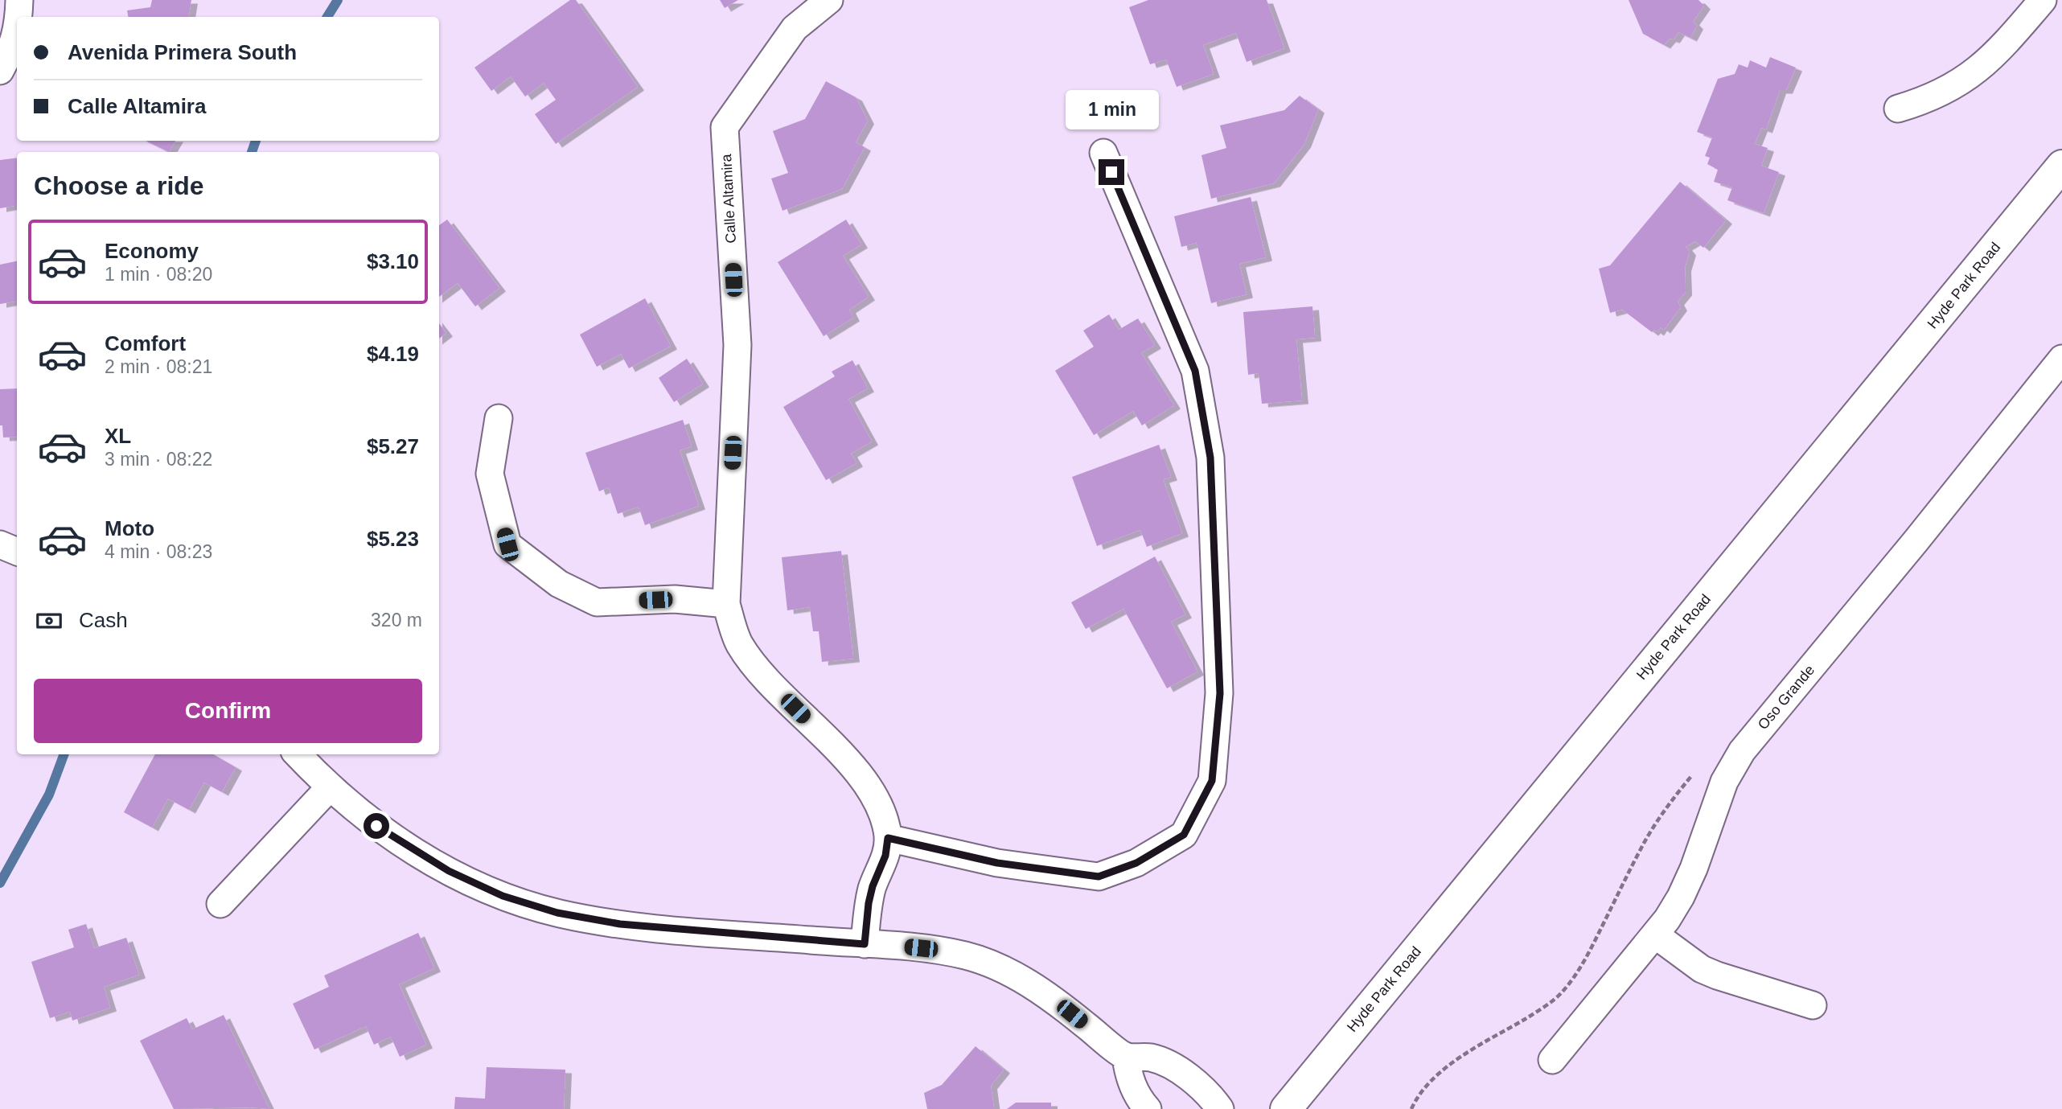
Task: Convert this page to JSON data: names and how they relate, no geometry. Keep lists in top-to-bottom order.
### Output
{
  "streets": {
    "main road": ["Hyde Park Road"],
    "street": ["Calle Altamira", "Oso Grande"]
  },
  "page": {
    "banner": ["Avenida Primera South", "Calle Altamira"],
    "bubble": "1 min",
    "heading": "Choose a ride",
    "list": [
      {
        "name": "Economy",
        "note": "1 min · 08:20",
        "value": "$3.10"
      },
      {
        "name": "Comfort",
        "note": "2 min · 08:21",
        "value": "$4.19"
      },
      {
        "name": "XL",
        "note": "3 min · 08:22",
        "value": "$5.27"
      },
      {
        "name": "Moto",
        "note": "4 min · 08:23",
        "value": "$5.23"
      }
    ],
    "pay": ["Cash", "320 m"],
    "buttons": "Confirm"
  }
}
